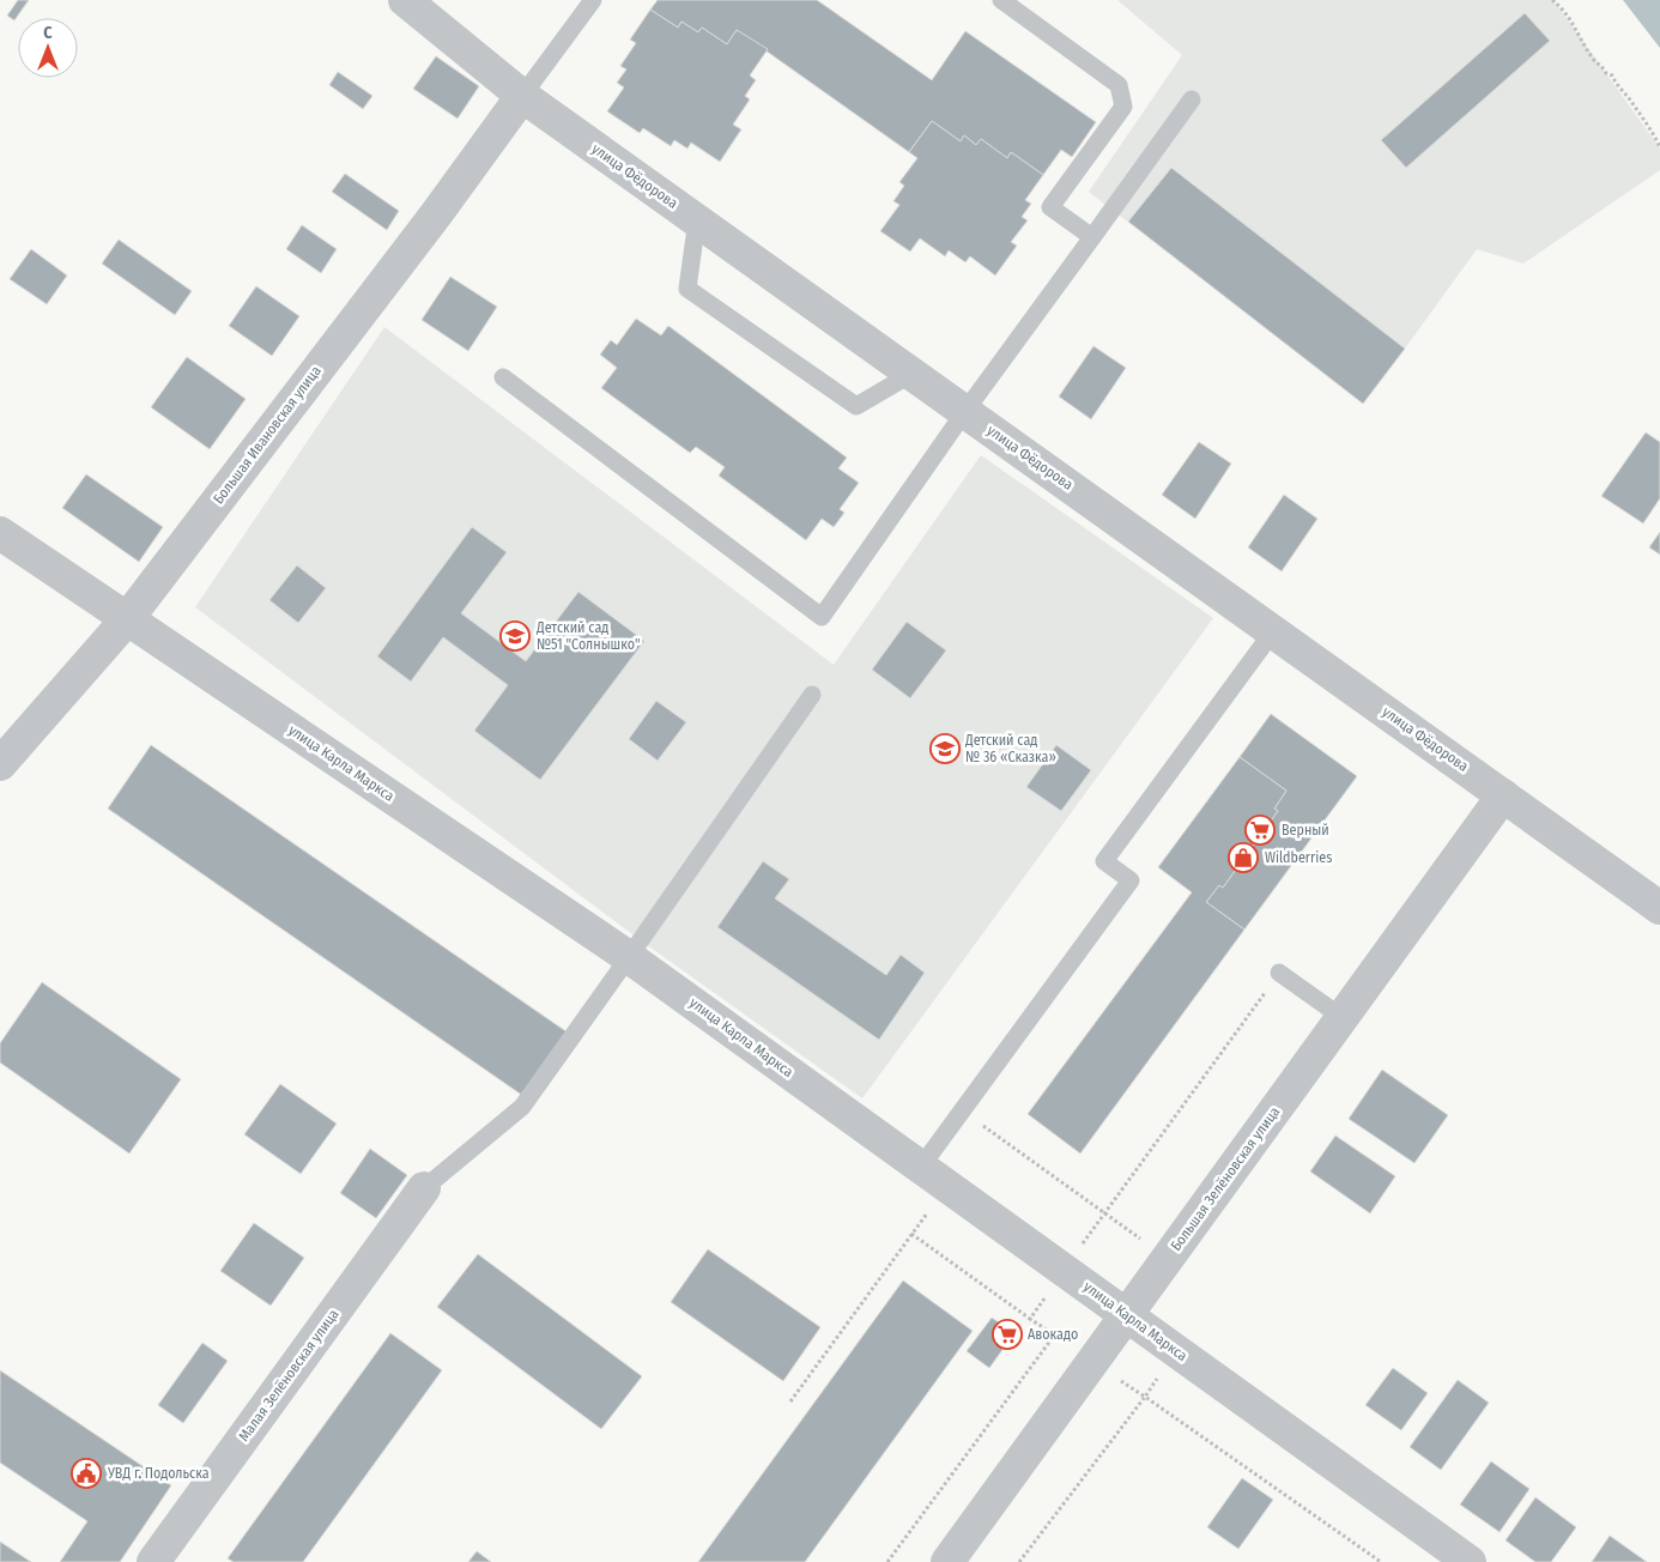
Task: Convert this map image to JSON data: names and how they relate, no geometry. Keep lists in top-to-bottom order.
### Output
{
  "streets": {
    "street": [
      "улица Фёдорова",
      "Большая Ивановская улица",
      "улица Карла Маркса",
      "Большая Зелёновская улица",
      "Малая Зелёновская улица"
    ]
  },
  "crossings": [
    ["улица Фёдорова", "Большая Ивановская улица"],
    ["улица Фёдорова", "Большая Зелёновская улица"],
    ["Большая Ивановская улица", "улица Карла Маркса"],
    ["улица Карла Маркса", "Большая Зелёновская улица"]
  ],
  "places": {
    "school or university": ["Детский сад №51 \"Солнышко\"", "Детский сад № 36 «Сказка»"],
    "supermarket": ["Верный", "Авокадо"],
    "shop": ["Wildberries"],
    "public building": ["УВД г. Подольска"]
  },
  "north": "top"
}
